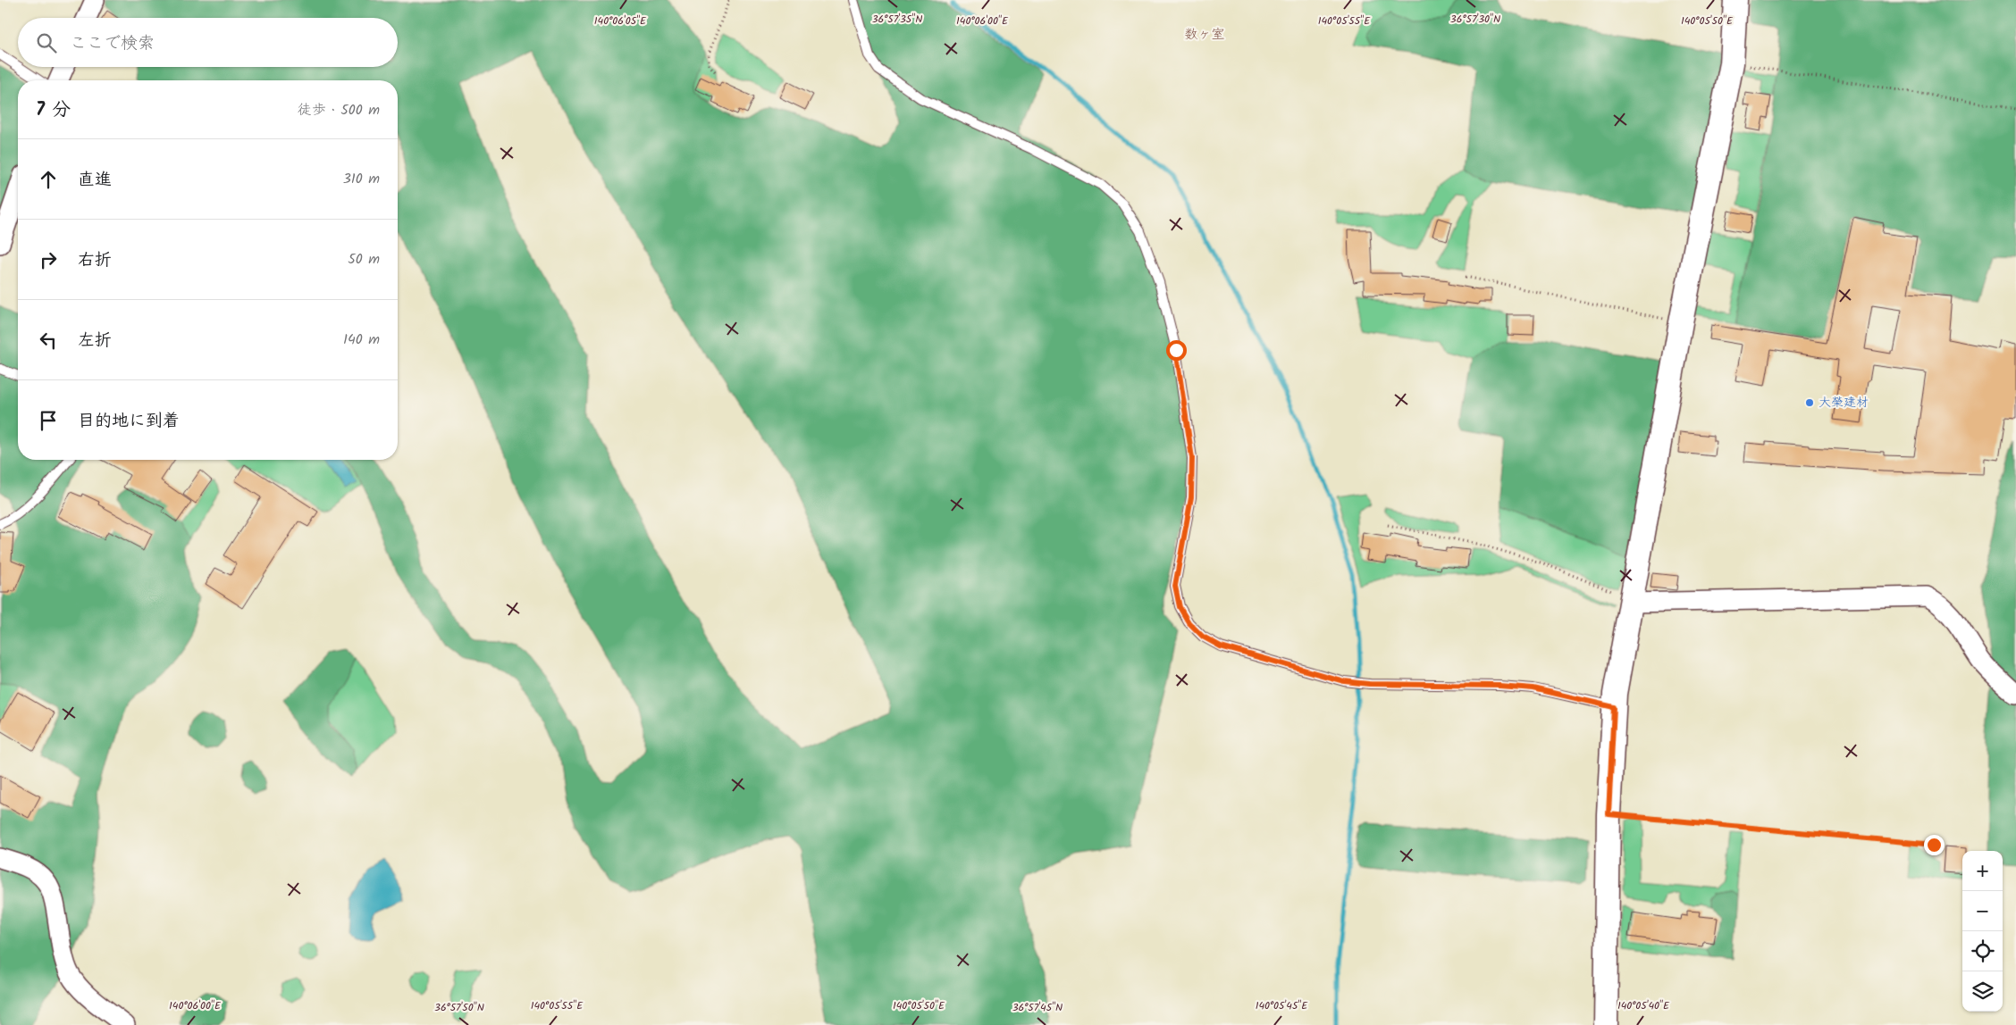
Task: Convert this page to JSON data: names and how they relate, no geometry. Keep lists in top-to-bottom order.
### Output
{
  "districts": ["数ヶ室"],
  "places": ["大榮建材"],
  "page": {
    "search": "ここで検索",
    "heading": ["7 分", "徒歩 · 500 m"],
    "list": [
      ["直進", "310 m"],
      ["右折", "50 m"],
      ["左折", "140 m"],
      "目的地に到着"
    ],
    "map_buttons": ["+", "−"]
  },
  "coordinates": [
    "36°57'35\"N",
    "36°57'30\"N",
    "140°06'05\"E",
    "140°06'00\"E",
    "140°05'55\"E",
    "140°05'50\"E",
    "140°05'45\"E",
    "140°05'40\"E",
    "36°57'50\"N",
    "36°57'45\"N"
  ]
}
